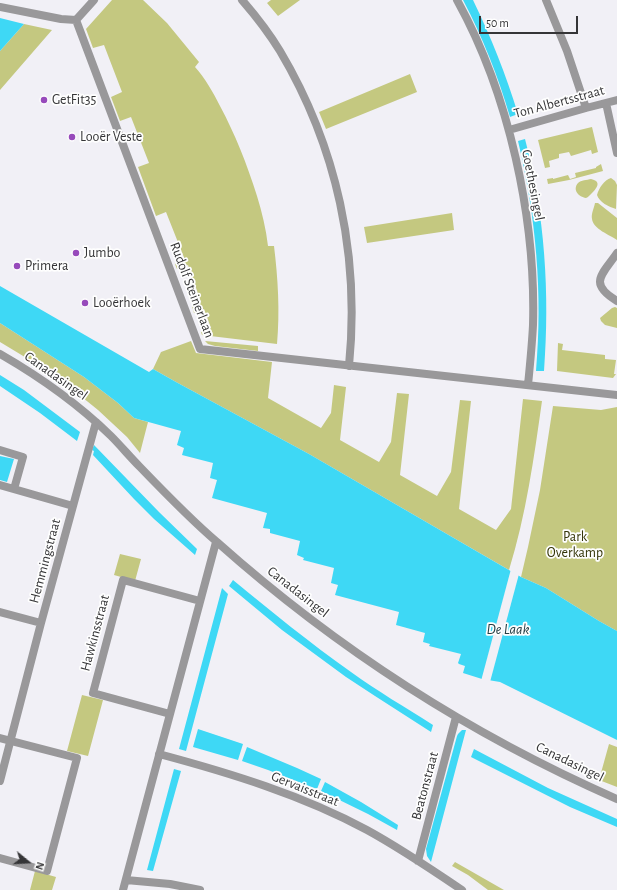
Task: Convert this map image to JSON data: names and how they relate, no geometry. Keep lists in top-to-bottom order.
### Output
{
  "streets": {
    "street": [
      "Ton Albertsstraat",
      "Goethesingel",
      "Rudolf Steinerlaan",
      "Canadasingel",
      "Hemmingstraat",
      "Hawkinsstraat",
      "Beatonstraat",
      "Gervaisstraat"
    ]
  },
  "crossings": [
    ["Ton Albertsstraat", "Goethesingel"],
    ["Goethesingel", "Rudolf Steinerlaan"],
    ["Canadasingel", "Hemmingstraat"],
    ["Canadasingel", "Beatonstraat"],
    ["Beatonstraat", "Gervaisstraat"]
  ],
  "water": ["De Laak"],
  "parks": ["Park Overkamp"],
  "places": [
    "GetFit35",
    "Looër Veste",
    "Jumbo",
    "Primera",
    "Looërhoek"
  ],
  "scale_bar": "50 m",
  "north": "right"
}
